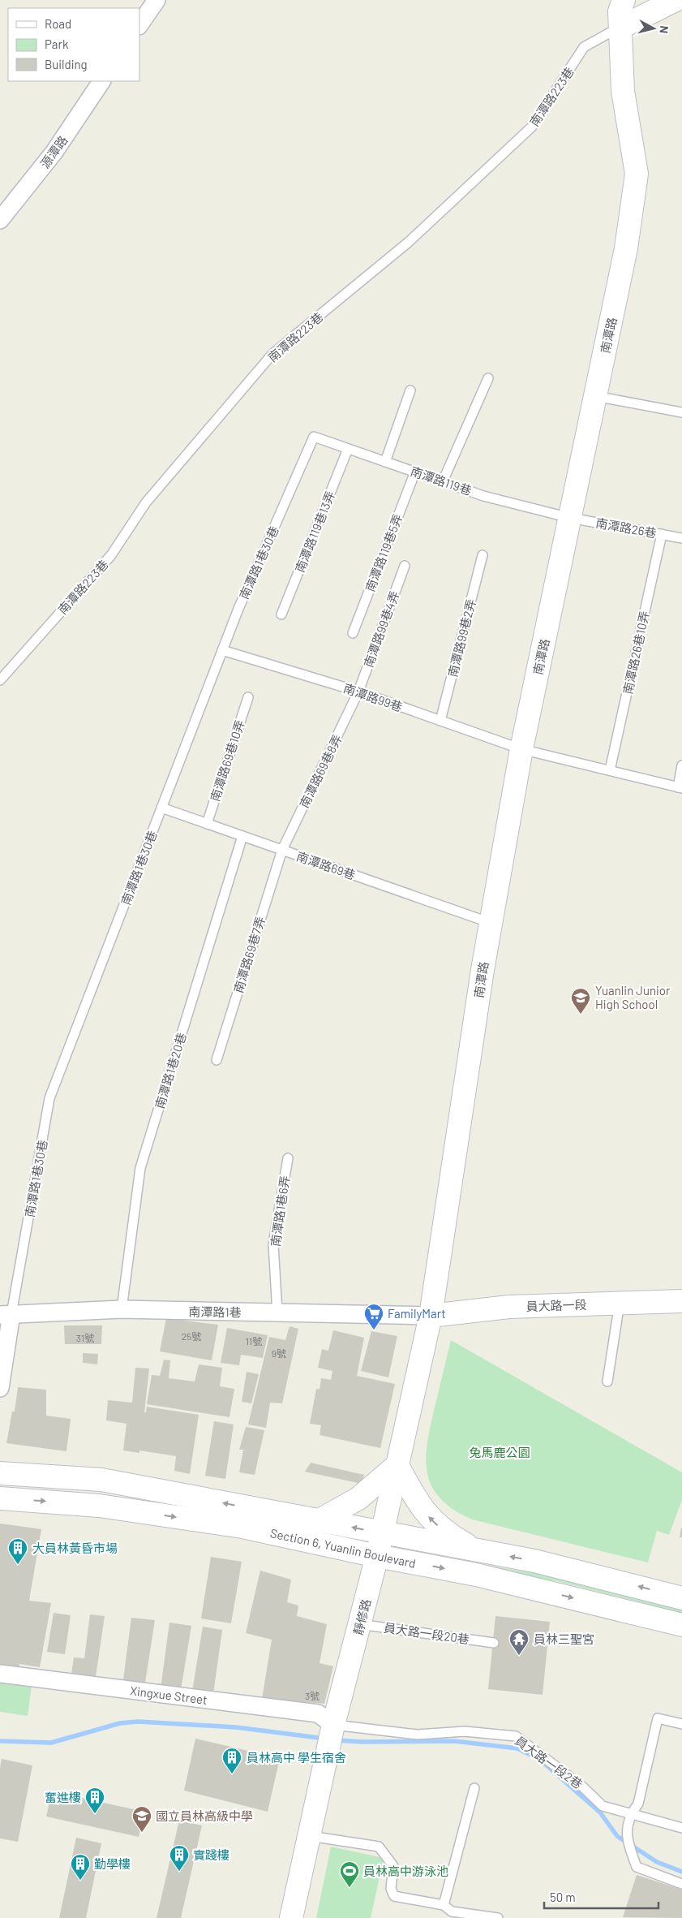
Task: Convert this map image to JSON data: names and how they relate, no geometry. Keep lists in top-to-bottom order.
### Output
{
  "streets": {
    "street": [
      "源潭路",
      "南潭路",
      "員大路一段",
      "南潭路1巷",
      "Section 6, Yuanlin Boulevard",
      "靜修路",
      "Xingxue Street"
    ],
    "lane": [
      "南潭路223巷",
      "南潭路119巷",
      "南潭路26巷",
      "南潭路119巷13弄",
      "南潭路119巷5弄",
      "南潭路1巷30巷",
      "南潭路99巷4弄",
      "南潭路99巷2弄",
      "南潭路26巷10弄",
      "南潭路99巷",
      "南潭路69巷10弄",
      "南潭路69巷8弄",
      "南潭路69巷",
      "南潭路69巷7弄",
      "南潭路1巷20巷",
      "南潭路1巷6弄",
      "員大路一段20巷",
      "員大路一段2巷"
    ]
  },
  "crossings": [
    ["南潭路223巷", "南潭路"],
    ["南潭路", "南潭路119巷"],
    ["南潭路", "南潭路26巷"],
    ["南潭路", "南潭路99巷"],
    ["南潭路", "南潭路69巷"],
    ["南潭路", "員大路一段"],
    ["南潭路", "南潭路1巷"],
    ["南潭路", "靜修路"],
    ["南潭路119巷", "南潭路26巷"],
    ["南潭路119巷", "南潭路119巷13弄"],
    ["南潭路119巷", "南潭路119巷5弄"],
    ["南潭路119巷", "南潭路1巷30巷"],
    ["南潭路26巷", "南潭路26巷10弄"],
    ["南潭路1巷30巷", "南潭路99巷"],
    ["南潭路1巷30巷", "南潭路69巷"],
    ["南潭路1巷30巷", "南潭路1巷"],
    ["南潭路99巷4弄", "南潭路99巷"],
    ["南潭路99巷4弄", "南潭路69巷8弄"],
    ["南潭路99巷2弄", "南潭路99巷"],
    ["南潭路26巷10弄", "南潭路99巷"],
    ["南潭路99巷", "南潭路69巷8弄"],
    ["南潭路69巷10弄", "南潭路69巷"],
    ["南潭路69巷8弄", "南潭路69巷"],
    ["南潭路69巷8弄", "南潭路69巷7弄"],
    ["南潭路69巷", "南潭路69巷7弄"],
    ["南潭路69巷", "南潭路1巷20巷"],
    ["南潭路1巷20巷", "南潭路1巷"],
    ["南潭路1巷6弄", "南潭路1巷"],
    ["員大路一段", "南潭路1巷"],
    ["員大路一段", "靜修路"],
    ["南潭路1巷", "靜修路"],
    ["Section 6, Yuanlin Boulevard", "靜修路"],
    ["靜修路", "員大路一段20巷"],
    ["靜修路", "Xingxue Street"],
    ["靜修路", "員大路一段2巷"],
    ["Xingxue Street", "員大路一段2巷"]
  ],
  "parks": ["兔馬鹿公園"],
  "places": {
    "school or university": ["Yuanlin Junior High School", "國立員林高級中學"],
    "supermarket": ["FamilyMart"],
    "building": [
      "大員林黃昏市場",
      "員林高中 學生宿舍",
      "奮進樓",
      "實踐樓",
      "勤學樓"
    ],
    "temple": ["員林三聖宮"],
    "sports": ["員林高中游泳池"]
  },
  "house_numbers": [
    "25號",
    "31號",
    "11號",
    "9號",
    "3號"
  ],
  "legend": ["Road", "Park", "Building"],
  "scale_bar": "50 m",
  "north": "right"
}
